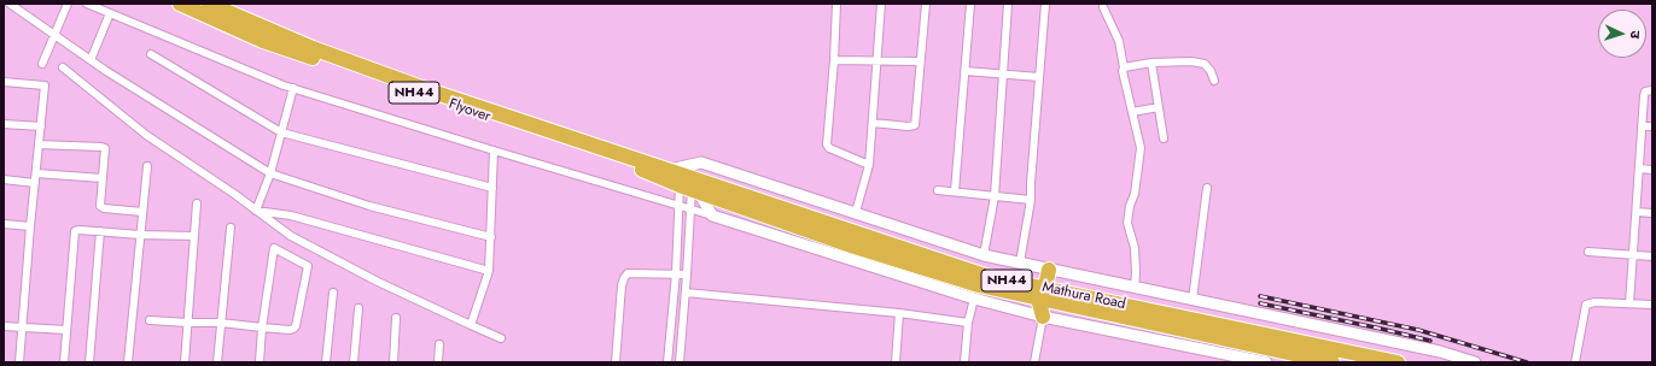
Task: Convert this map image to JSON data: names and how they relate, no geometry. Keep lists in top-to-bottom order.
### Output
{
  "streets": {
    "highway": ["NH44", "Flyover", "Mathura Road"]
  },
  "crossings": [
    ["Flyover", "Mathura Road"]
  ],
  "north": "right"
}
